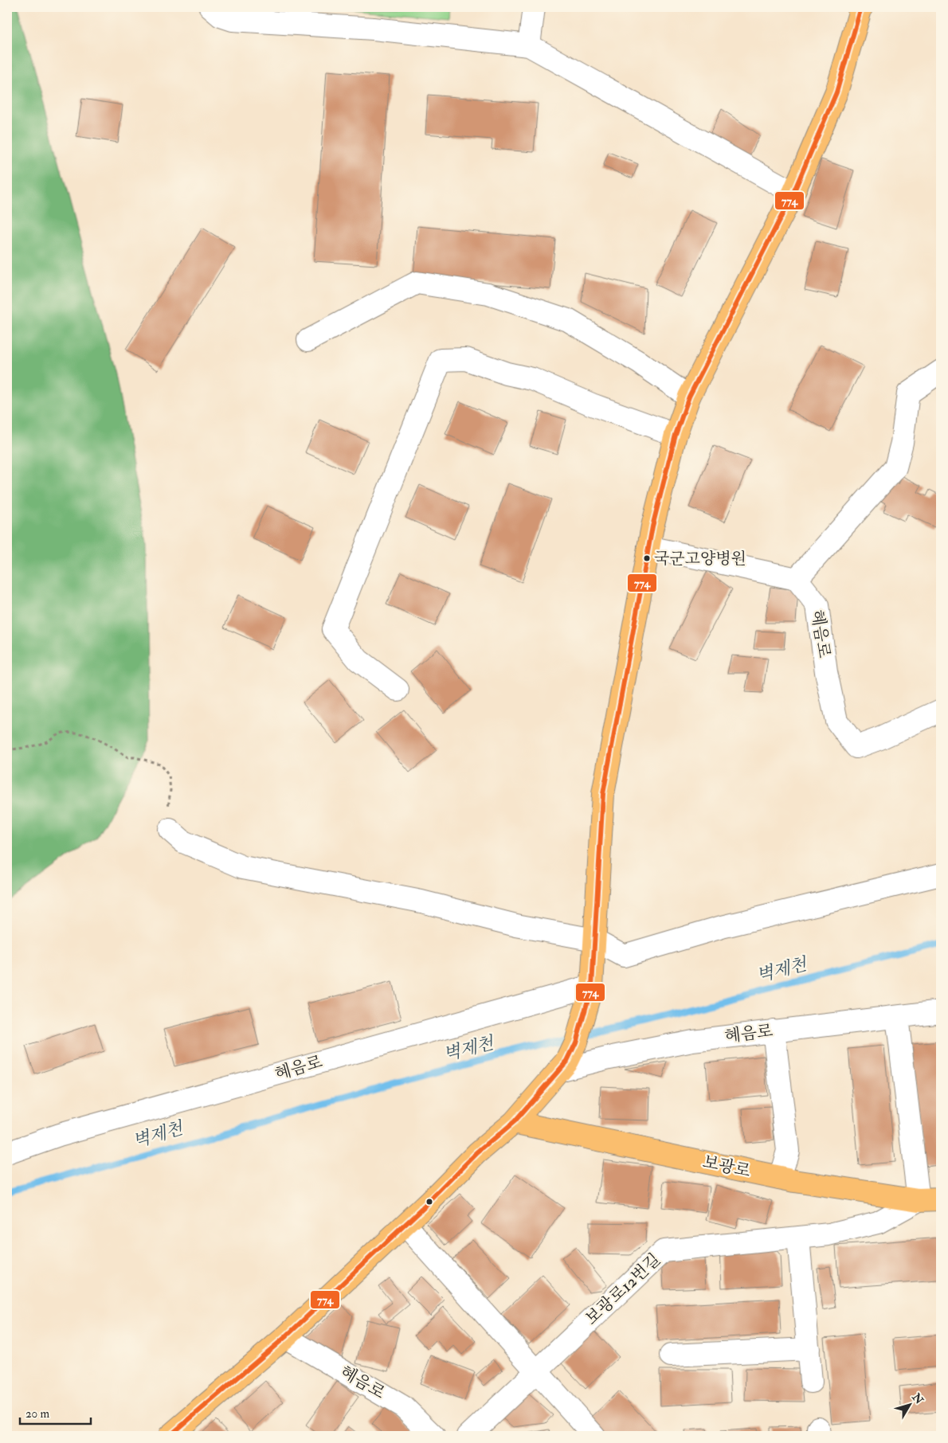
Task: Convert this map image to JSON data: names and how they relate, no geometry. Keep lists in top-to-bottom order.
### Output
{
  "streets": {
    "main road": ["보광로"],
    "street": ["혜음로", "보광로12번길"]
  },
  "crossings": [
    ["보광로", "보광로12번길"]
  ],
  "water": ["벽제천"],
  "places": ["국군고양병원"],
  "lines": ["transit line 774"],
  "scale_bar": "20 m",
  "north": "top right"
}
